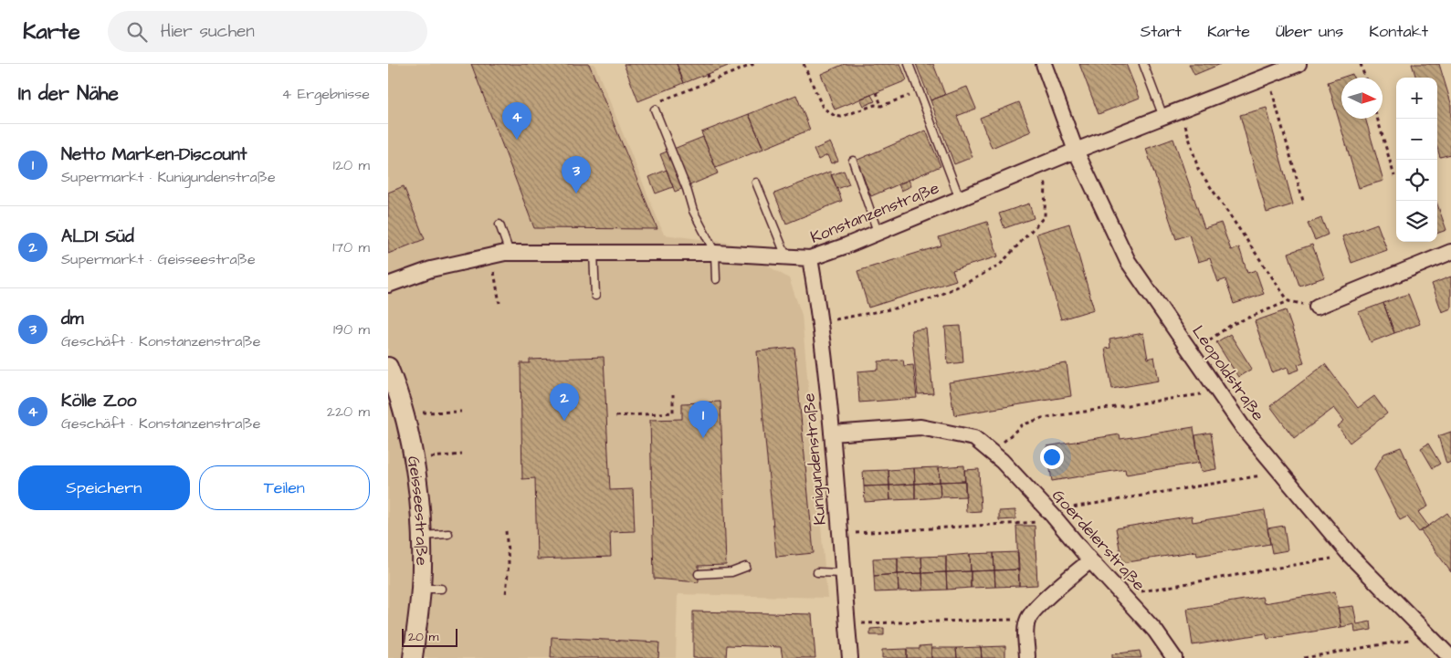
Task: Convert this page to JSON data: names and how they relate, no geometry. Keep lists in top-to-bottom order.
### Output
{
  "streets": {
    "street": [
      "Konstanzenstraße",
      "Leopoldstraße",
      "Kunigundenstraße",
      "Geisseestraße",
      "Goerdelerstraße"
    ]
  },
  "crossings": [
    ["Konstanzenstraße", "Leopoldstraße"],
    ["Konstanzenstraße", "Kunigundenstraße"],
    ["Kunigundenstraße", "Goerdelerstraße"]
  ],
  "scale_bar": "20 m",
  "north": "right",
  "page": {
    "header": "Karte",
    "search": "Hier suchen",
    "nav": [
      "Start",
      "Karte",
      "Über uns",
      "Kontakt"
    ],
    "heading": ["In der Nähe", "4 Ergebnisse"],
    "map_buttons": ["+", "−"],
    "pins": [
      "4",
      "3",
      "2",
      "1"
    ],
    "list": [
      {
        "mark": "1",
        "name": "Netto Marken-Discount",
        "note": "Supermarkt · Kunigundenstraße",
        "value": "120 m"
      },
      {
        "mark": "2",
        "name": "ALDI Süd",
        "note": "Supermarkt · Geisseestraße",
        "value": "170 m"
      },
      {
        "mark": "3",
        "name": "dm",
        "note": "Geschäft · Konstanzenstraße",
        "value": "190 m"
      },
      {
        "mark": "4",
        "name": "Kölle Zoo",
        "note": "Geschäft · Konstanzenstraße",
        "value": "220 m"
      }
    ],
    "buttons": ["Speichern", "Teilen"],
    "scale": "20 m"
  }
}
